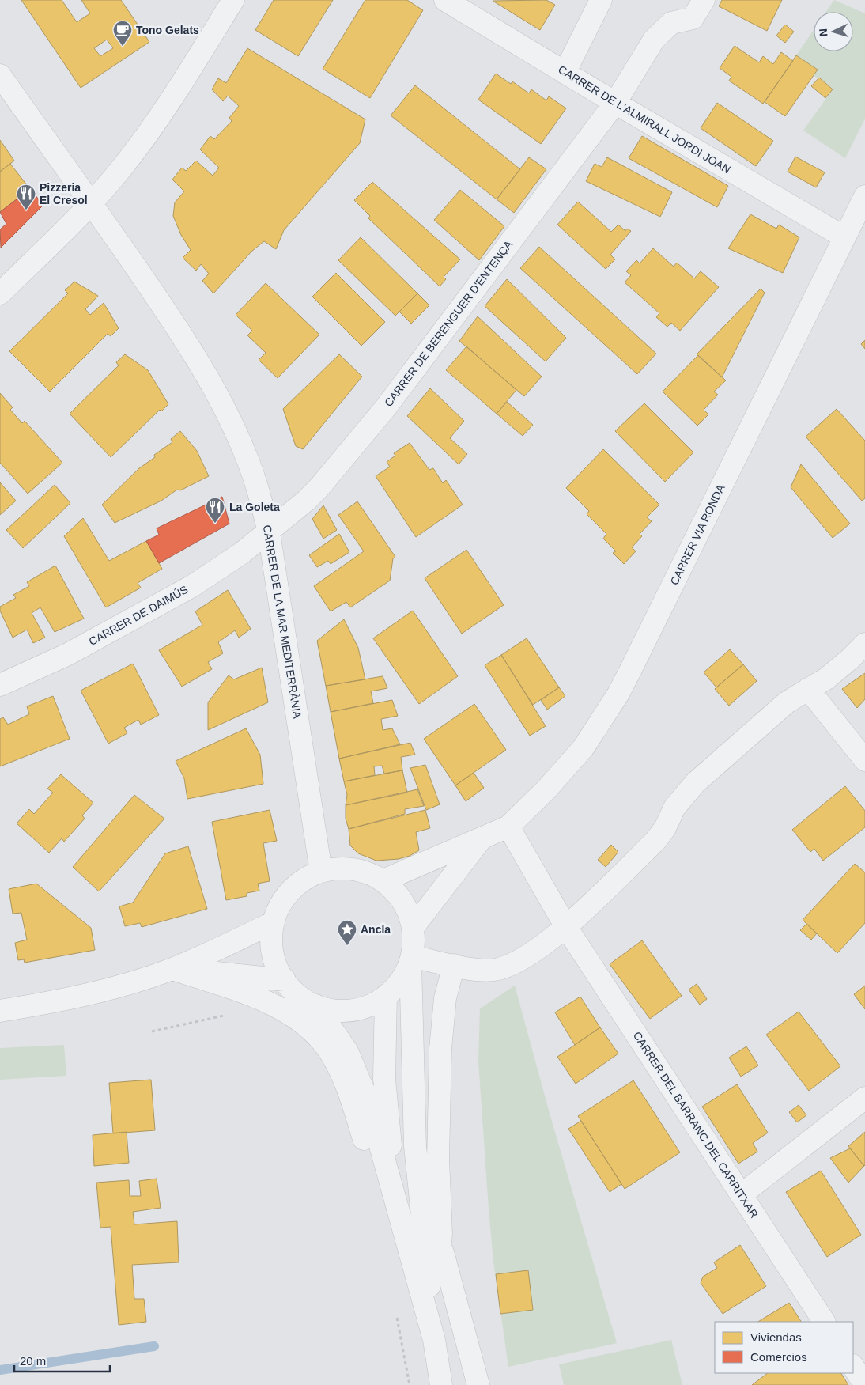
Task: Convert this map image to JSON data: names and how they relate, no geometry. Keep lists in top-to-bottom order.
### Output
{
  "streets": {
    "street": [
      "CARRER DE L'ALMIRALL JORDI JOAN",
      "CARRER DE BERENGUER D'ENTENÇA",
      "CARRER VIA RONDA",
      "CARRER DE DAIMÚS",
      "CARRER DE LA MAR MEDITERRÀNIA",
      "CARRER DEL BARRANC DEL CARRITXAR"
    ]
  },
  "crossings": [
    ["CARRER DE L'ALMIRALL JORDI JOAN", "CARRER DE BERENGUER D'ENTENÇA"],
    ["CARRER DE L'ALMIRALL JORDI JOAN", "CARRER VIA RONDA"],
    ["CARRER DE BERENGUER D'ENTENÇA", "CARRER DE DAIMÚS"],
    ["CARRER DE BERENGUER D'ENTENÇA", "CARRER DE LA MAR MEDITERRÀNIA"],
    ["CARRER VIA RONDA", "CARRER DEL BARRANC DEL CARRITXAR"],
    ["CARRER DE DAIMÚS", "CARRER DE LA MAR MEDITERRÀNIA"]
  ],
  "places": {
    "cafe": ["Tono Gelats"],
    "restaurant": ["Pizzeria El Cresol", "La Goleta"],
    "place": ["Ancla"]
  },
  "legend": ["Viviendas", "Comercios"],
  "scale_bar": "20 m",
  "north": "left"
}
